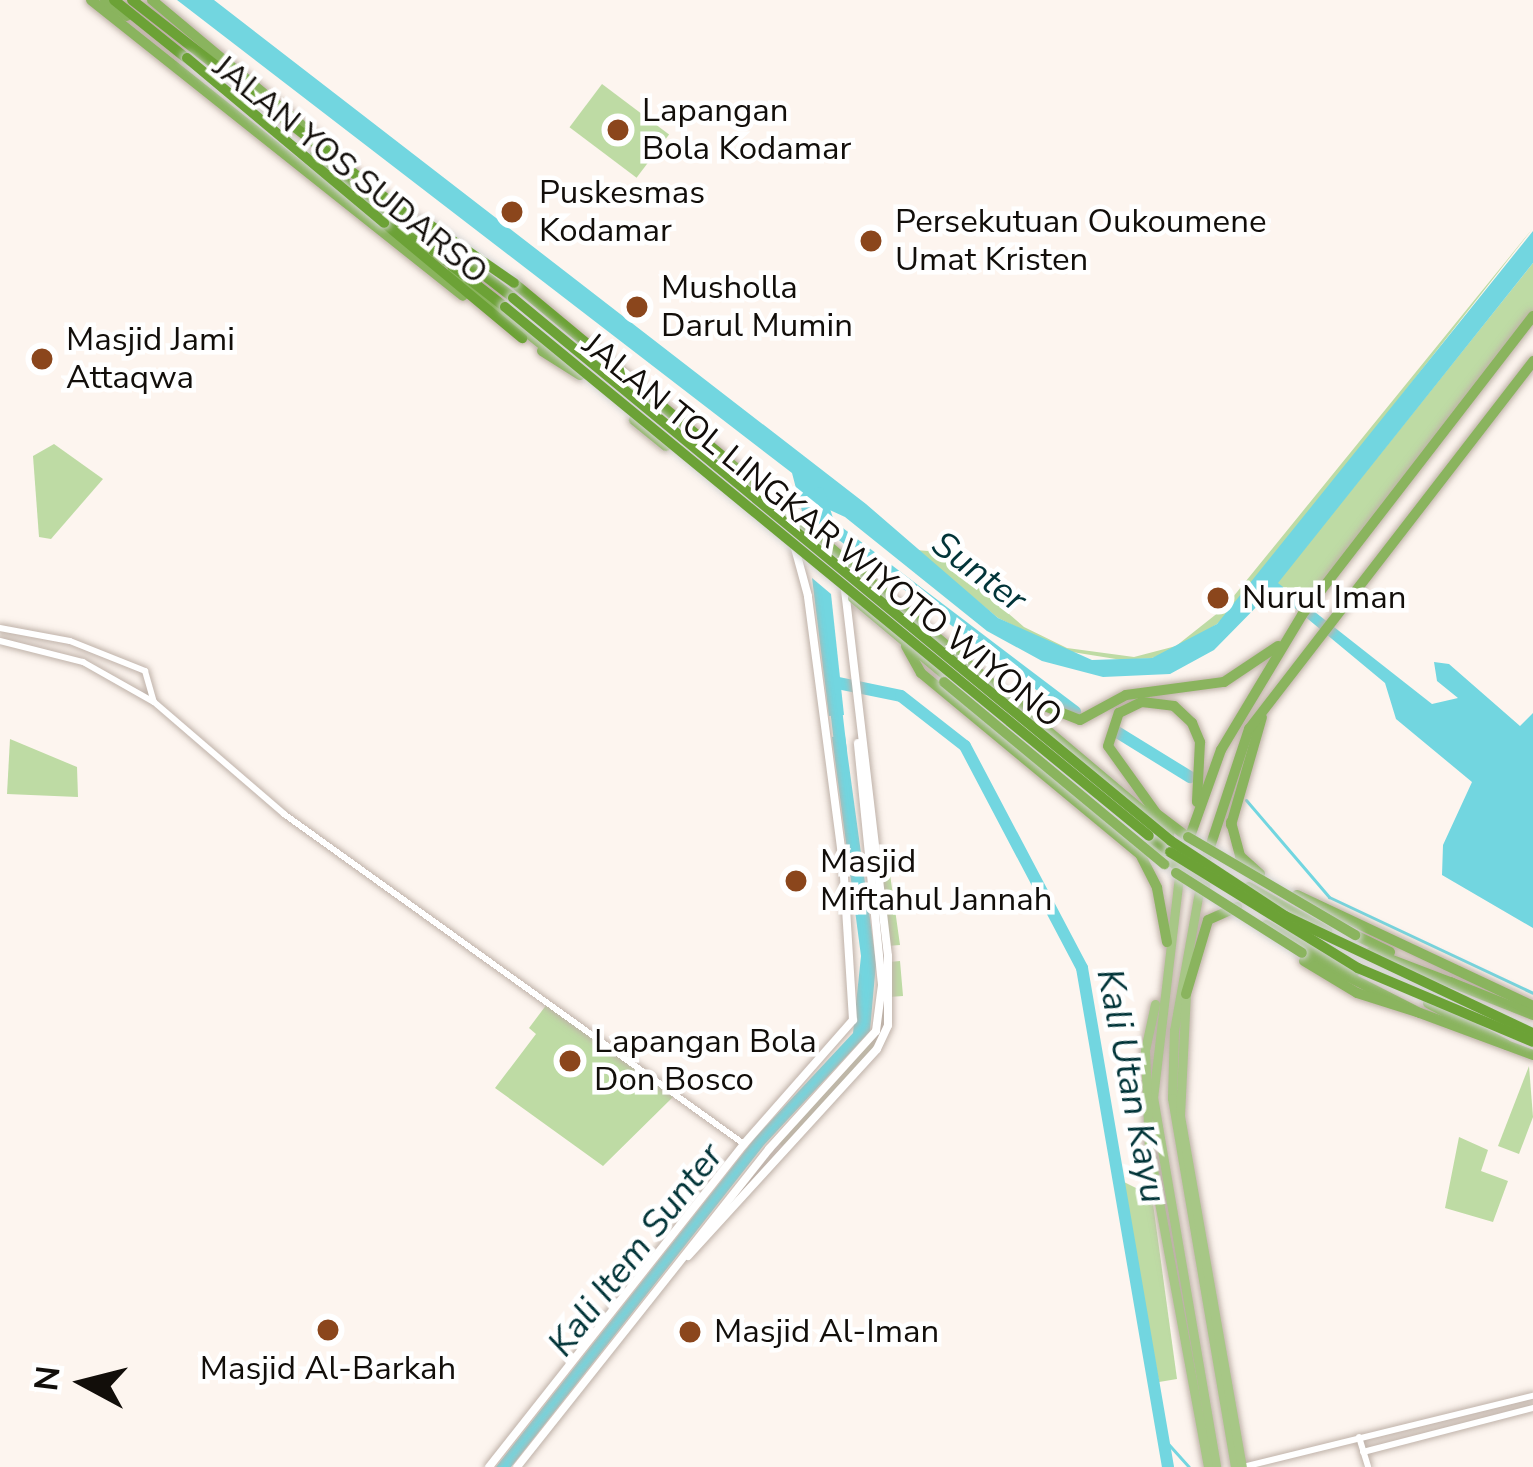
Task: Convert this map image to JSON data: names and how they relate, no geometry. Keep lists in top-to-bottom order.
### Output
{
  "streets": {
    "highway": ["JALAN YOS SUDARSO", "JALAN TOL LINGKAR WIYOTO WIYONO"]
  },
  "crossings": [
    ["JALAN YOS SUDARSO", "JALAN TOL LINGKAR WIYOTO WIYONO"]
  ],
  "water": ["Sunter", "Kali Utan Kayu", "Kali Item Sunter"],
  "places": [
    "Lapangan Bola Kodamar",
    "Puskesmas Kodamar",
    "Persekutuan Oukoumene Umat Kristen",
    "Musholla Darul Mumin",
    "Masjid Jami Attaqwa",
    "Nurul Iman",
    "Masjid Miftahul Jannah",
    "Lapangan Bola Don Bosco",
    "Masjid Al-Barkah",
    "Masjid Al-Iman"
  ],
  "north": "left"
}
